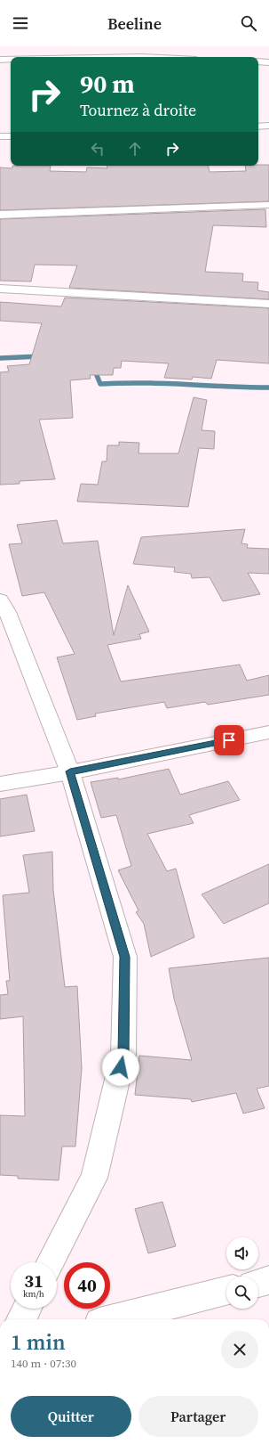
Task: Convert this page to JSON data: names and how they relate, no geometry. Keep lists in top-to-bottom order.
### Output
{
  "page": {
    "header": "Beeline",
    "turn": ["90 m", "Tournez à droite"],
    "speed": "31 km/h",
    "limit": "40",
    "heading": ["1 min", "140 m · 07:30"],
    "buttons": ["Quitter", "Partager"]
  }
}
